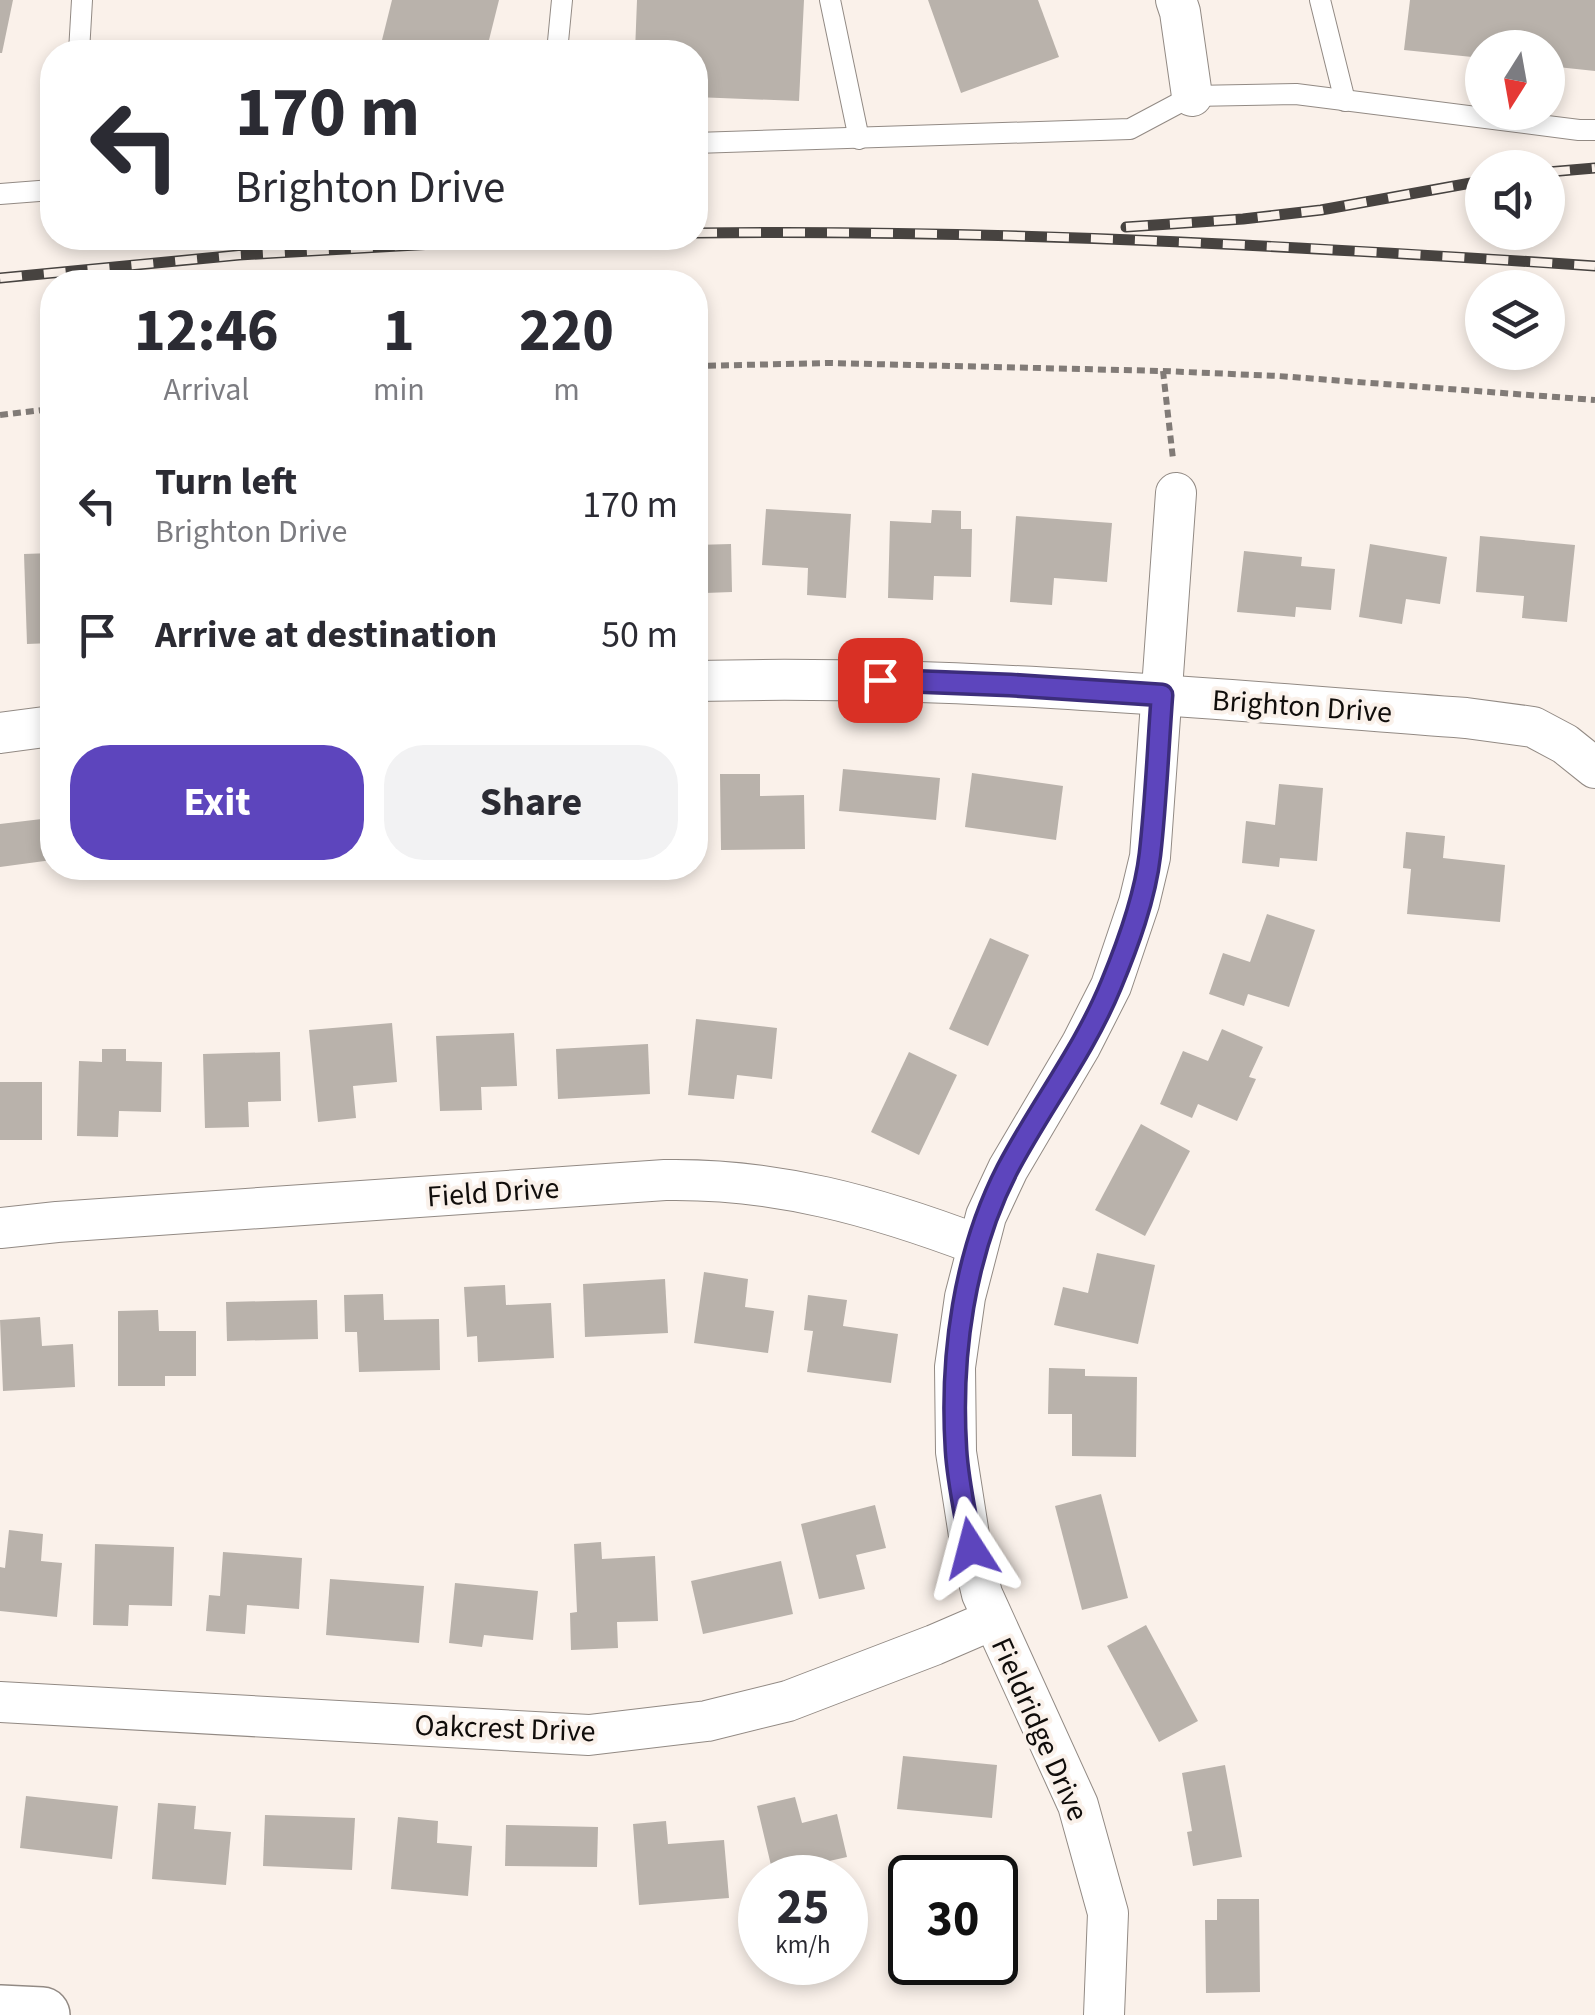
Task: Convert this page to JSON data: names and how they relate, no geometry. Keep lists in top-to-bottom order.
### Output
{
  "streets": {
    "street": [
      "Brighton Drive",
      "Field Drive",
      "Oakcrest Drive",
      "Fieldridge Drive"
    ]
  },
  "crossings": [
    ["Brighton Drive", "Fieldridge Drive"],
    ["Field Drive", "Fieldridge Drive"],
    ["Oakcrest Drive", "Fieldridge Drive"]
  ],
  "north": "bottom",
  "page": {
    "turn": ["170 m", "Brighton Drive"],
    "eta": [
      "12:46",
      "Arrival",
      "1",
      "min",
      "220",
      "m"
    ],
    "list": [
      {
        "name": "Turn left",
        "note": "Brighton Drive",
        "value": "170 m"
      },
      {
        "name": "Arrive at destination",
        "value": "50 m"
      }
    ],
    "buttons": ["Exit", "Share"],
    "speed": "25 km/h",
    "limit": "30"
  }
}
